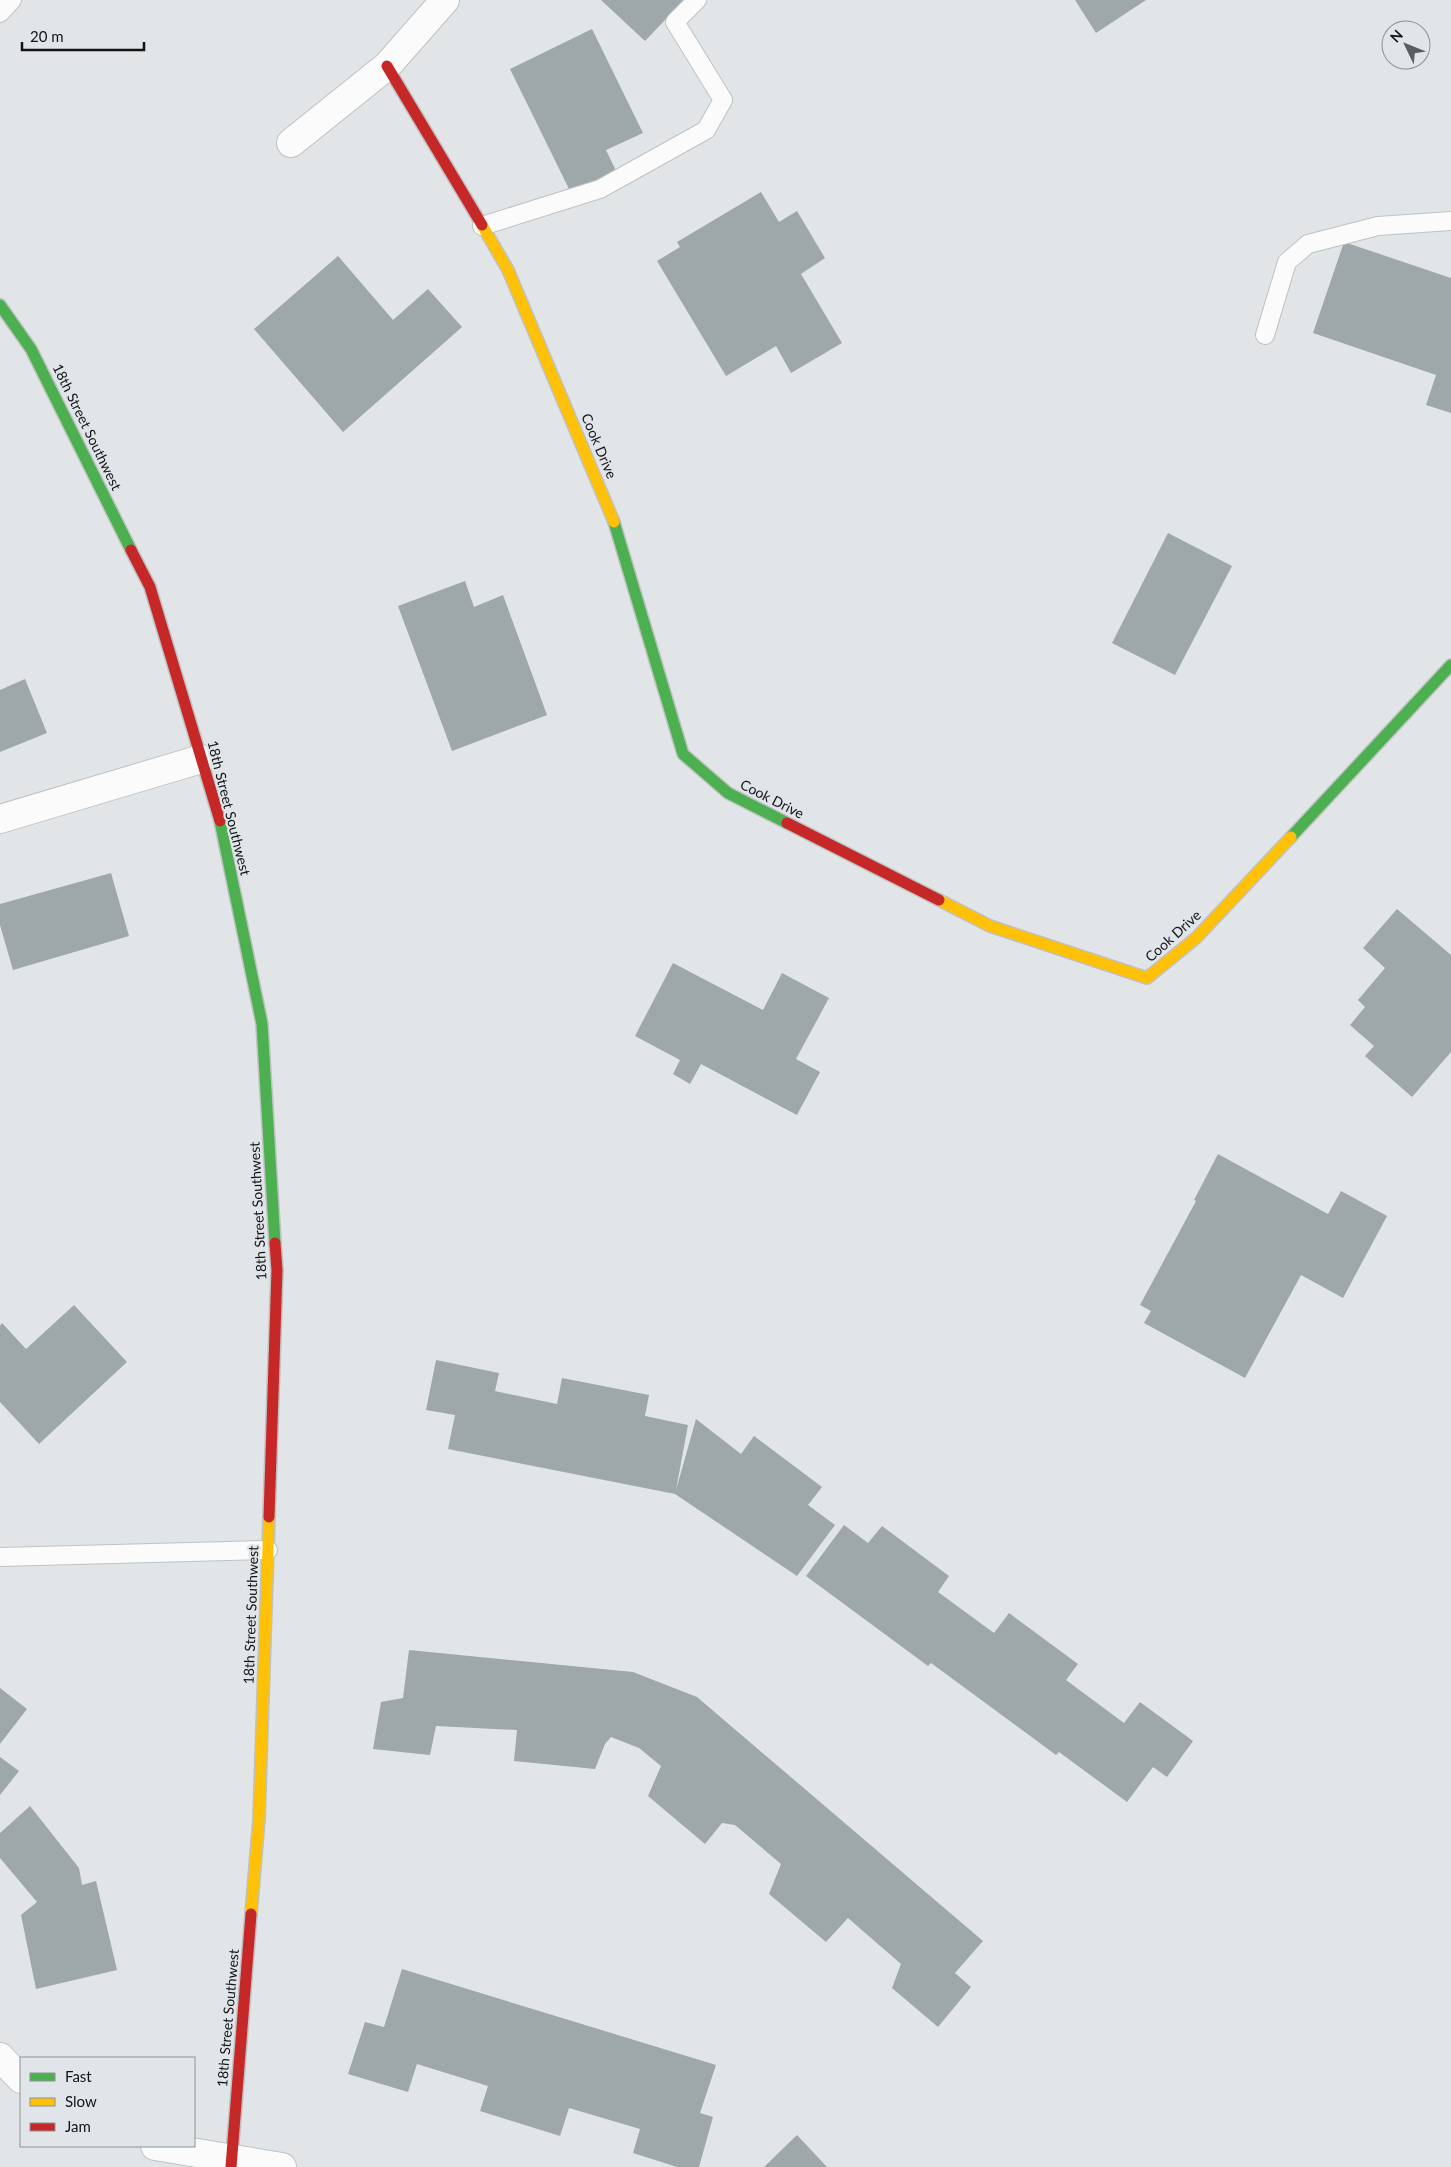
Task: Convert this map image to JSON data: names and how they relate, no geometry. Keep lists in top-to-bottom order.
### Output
{
  "streets": {
    "street": ["18th Street Southwest", "Cook Drive"]
  },
  "legend": ["Fast", "Slow", "Jam"],
  "scale_bar": "20 m",
  "north": "top left"
}
